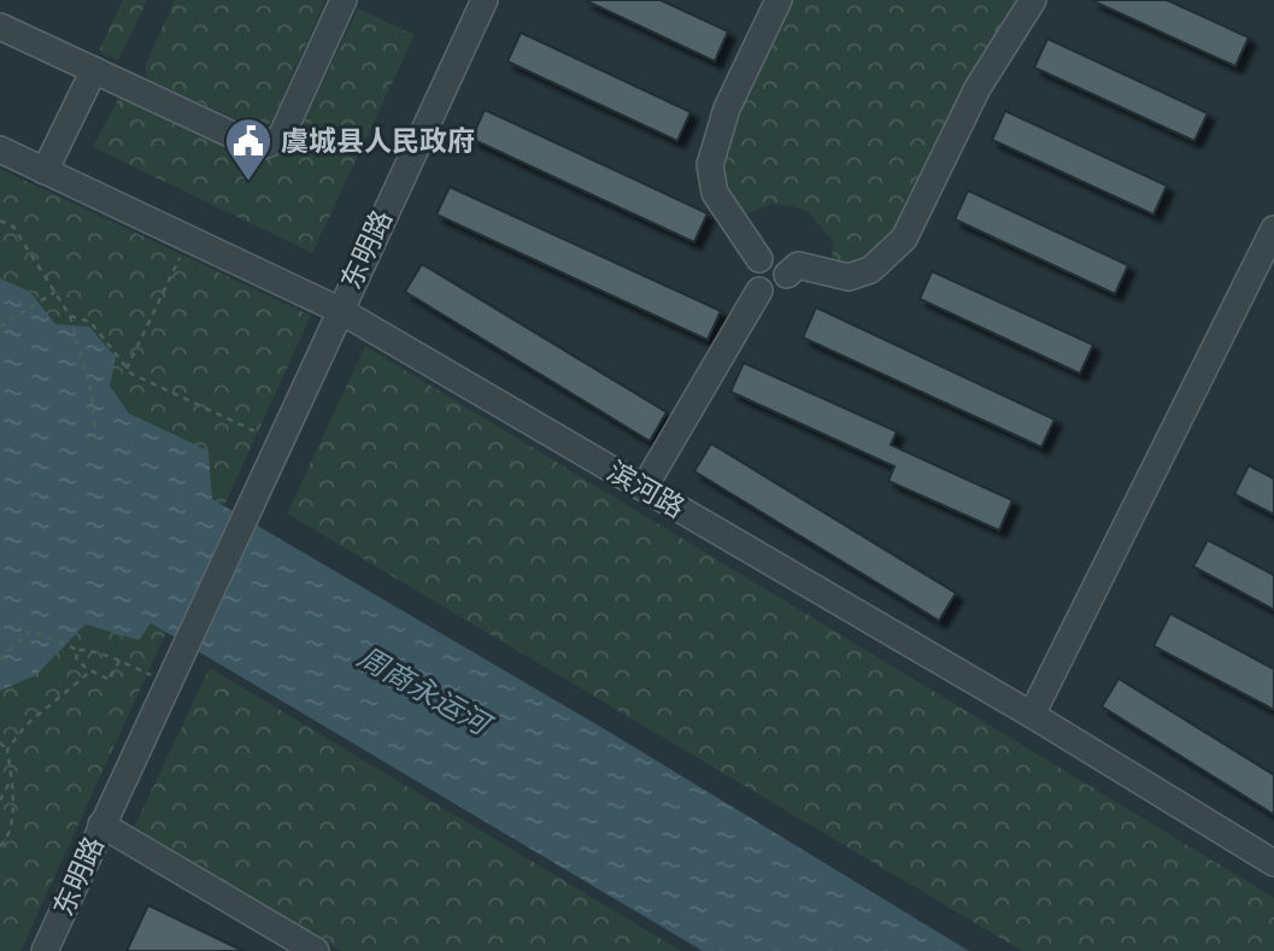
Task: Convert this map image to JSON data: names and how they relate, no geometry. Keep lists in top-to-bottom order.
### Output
{
  "streets": {
    "street": ["东明路", "滨河路"]
  },
  "crossings": [
    ["东明路", "滨河路"]
  ],
  "water": ["周商永运河"],
  "places": {
    "public building": ["虞城县人民政府"]
  }
}
